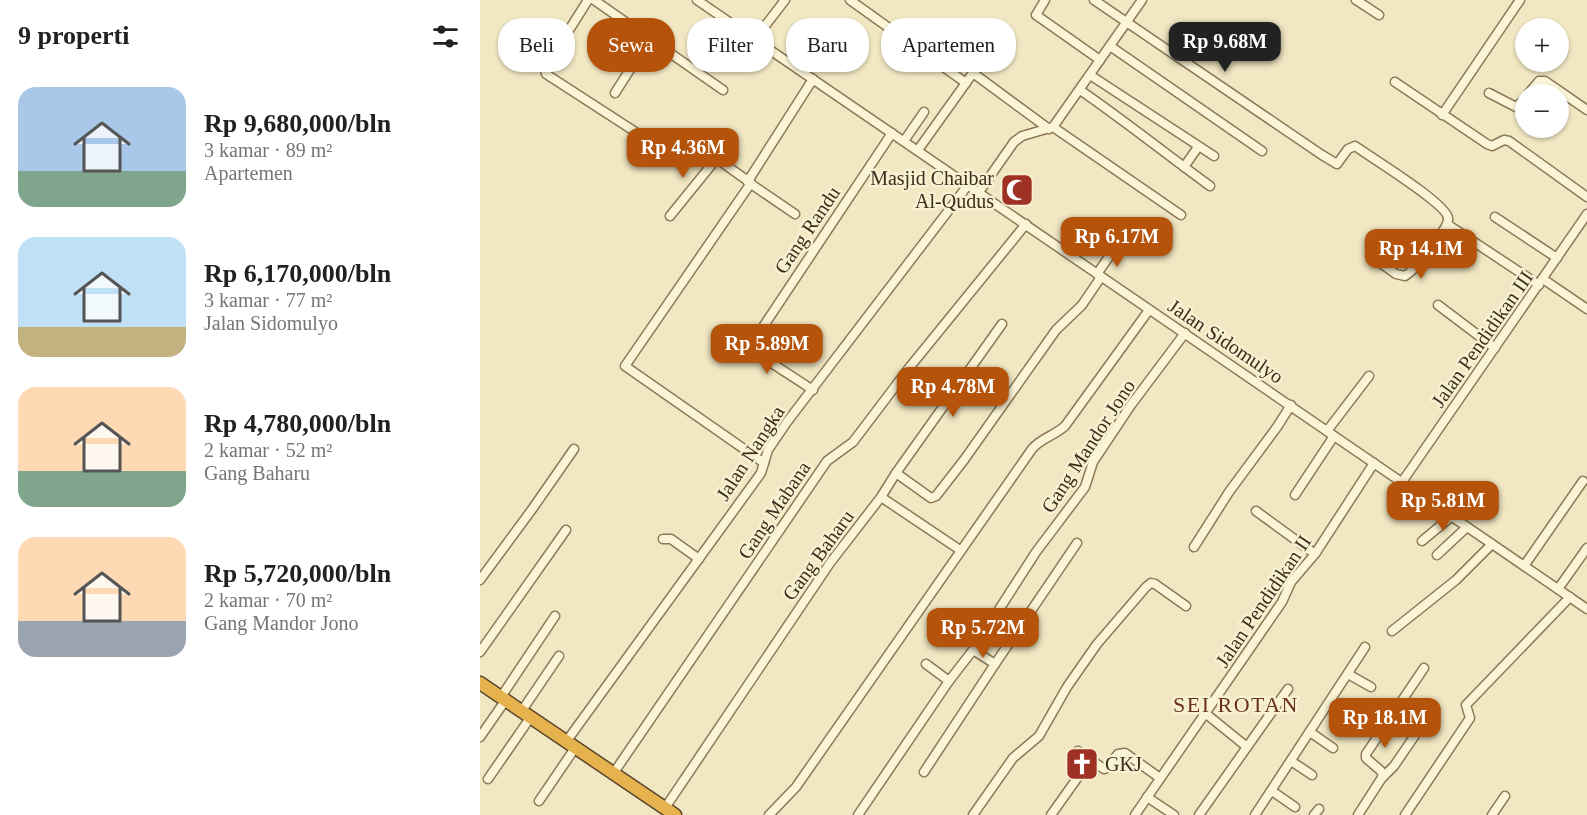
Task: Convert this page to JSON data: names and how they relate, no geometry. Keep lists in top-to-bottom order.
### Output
{
  "streets": {
    "street": [
      "Gang Randu",
      "Jalan Pendidikan III",
      "Jalan Sidomulyo",
      "Gang Mandor Jono",
      "Jalan Nangka",
      "Gang Mabana",
      "Gang Baharu",
      "Jalan Pendidikan II"
    ]
  },
  "crossings": [
    ["Gang Randu", "Jalan Sidomulyo"],
    ["Gang Randu", "Jalan Nangka"],
    ["Jalan Pendidikan III", "Jalan Sidomulyo"],
    ["Jalan Sidomulyo", "Gang Mandor Jono"],
    ["Jalan Sidomulyo", "Jalan Nangka"],
    ["Jalan Sidomulyo", "Gang Mabana"],
    ["Jalan Sidomulyo", "Jalan Pendidikan II"]
  ],
  "districts": ["SEI ROTAN"],
  "places": {
    "mosque": ["Masjid Chaibar Al-Qudus"],
    "church": ["GKJ"]
  },
  "page": {
    "heading": "9 properti",
    "map_buttons": ["+", "−"],
    "chip": [
      "Beli",
      "Sewa",
      "Filter",
      "Baru",
      "Apartemen"
    ],
    "price": [
      "Rp 9.68M",
      "Rp 4.36M",
      "Rp 6.17M",
      "Rp 14.1M",
      "Rp 5.89M",
      "Rp 4.78M",
      "Rp 5.81M",
      "Rp 5.72M",
      "Rp 18.1M"
    ],
    "list": [
      {
        "name": "Rp 9,680,000/bln",
        "note": "3 kamar · 89 m² · Apartemen"
      },
      {
        "name": "Rp 6,170,000/bln",
        "note": "3 kamar · 77 m² · Jalan Sidomulyo"
      },
      {
        "name": "Rp 4,780,000/bln",
        "note": "2 kamar · 52 m² · Gang Baharu"
      },
      {
        "name": "Rp 5,720,000/bln",
        "note": "2 kamar · 70 m² · Gang Mandor Jono"
      }
    ]
  }
}
